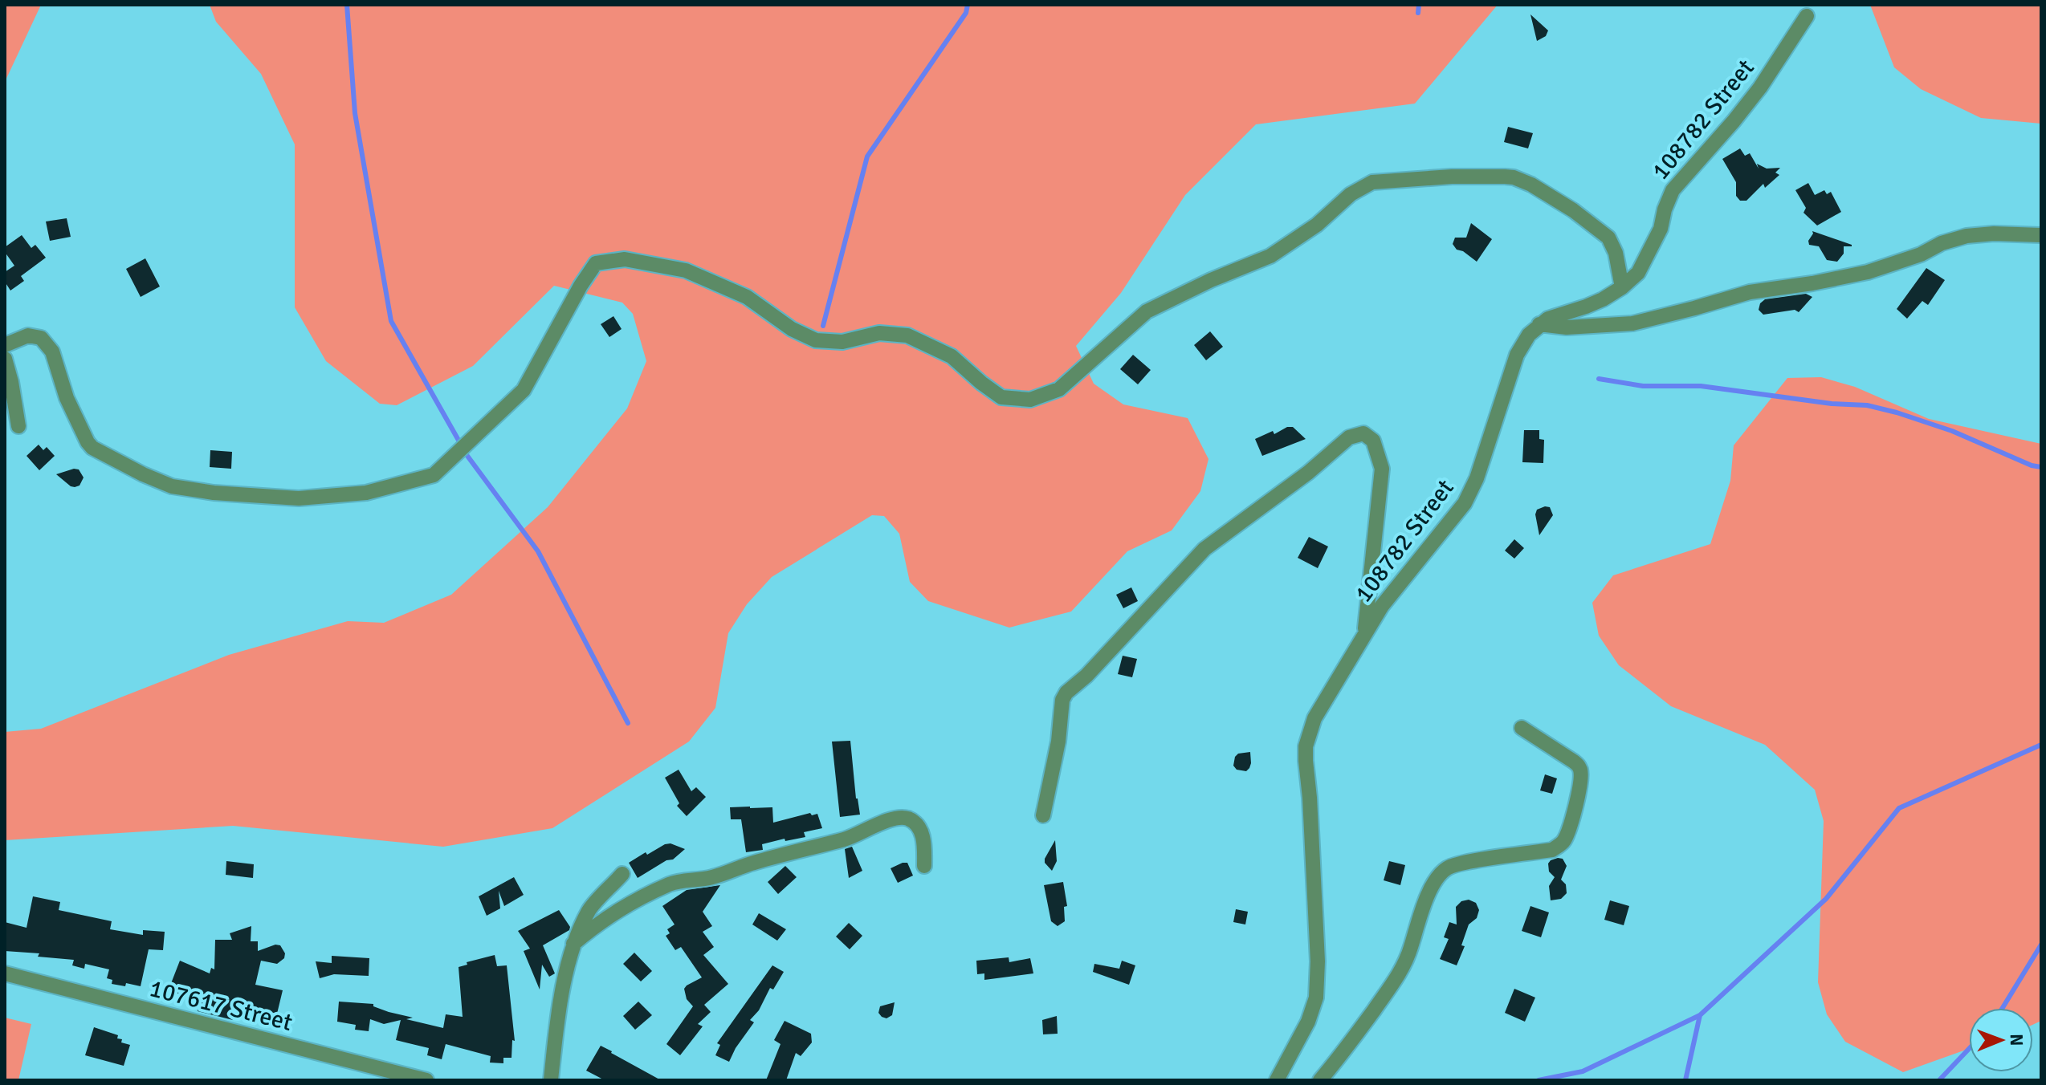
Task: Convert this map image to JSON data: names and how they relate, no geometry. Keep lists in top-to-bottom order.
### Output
{
  "streets": {
    "street": ["108782 Street", "107617 Street"]
  },
  "north": "right"
}
